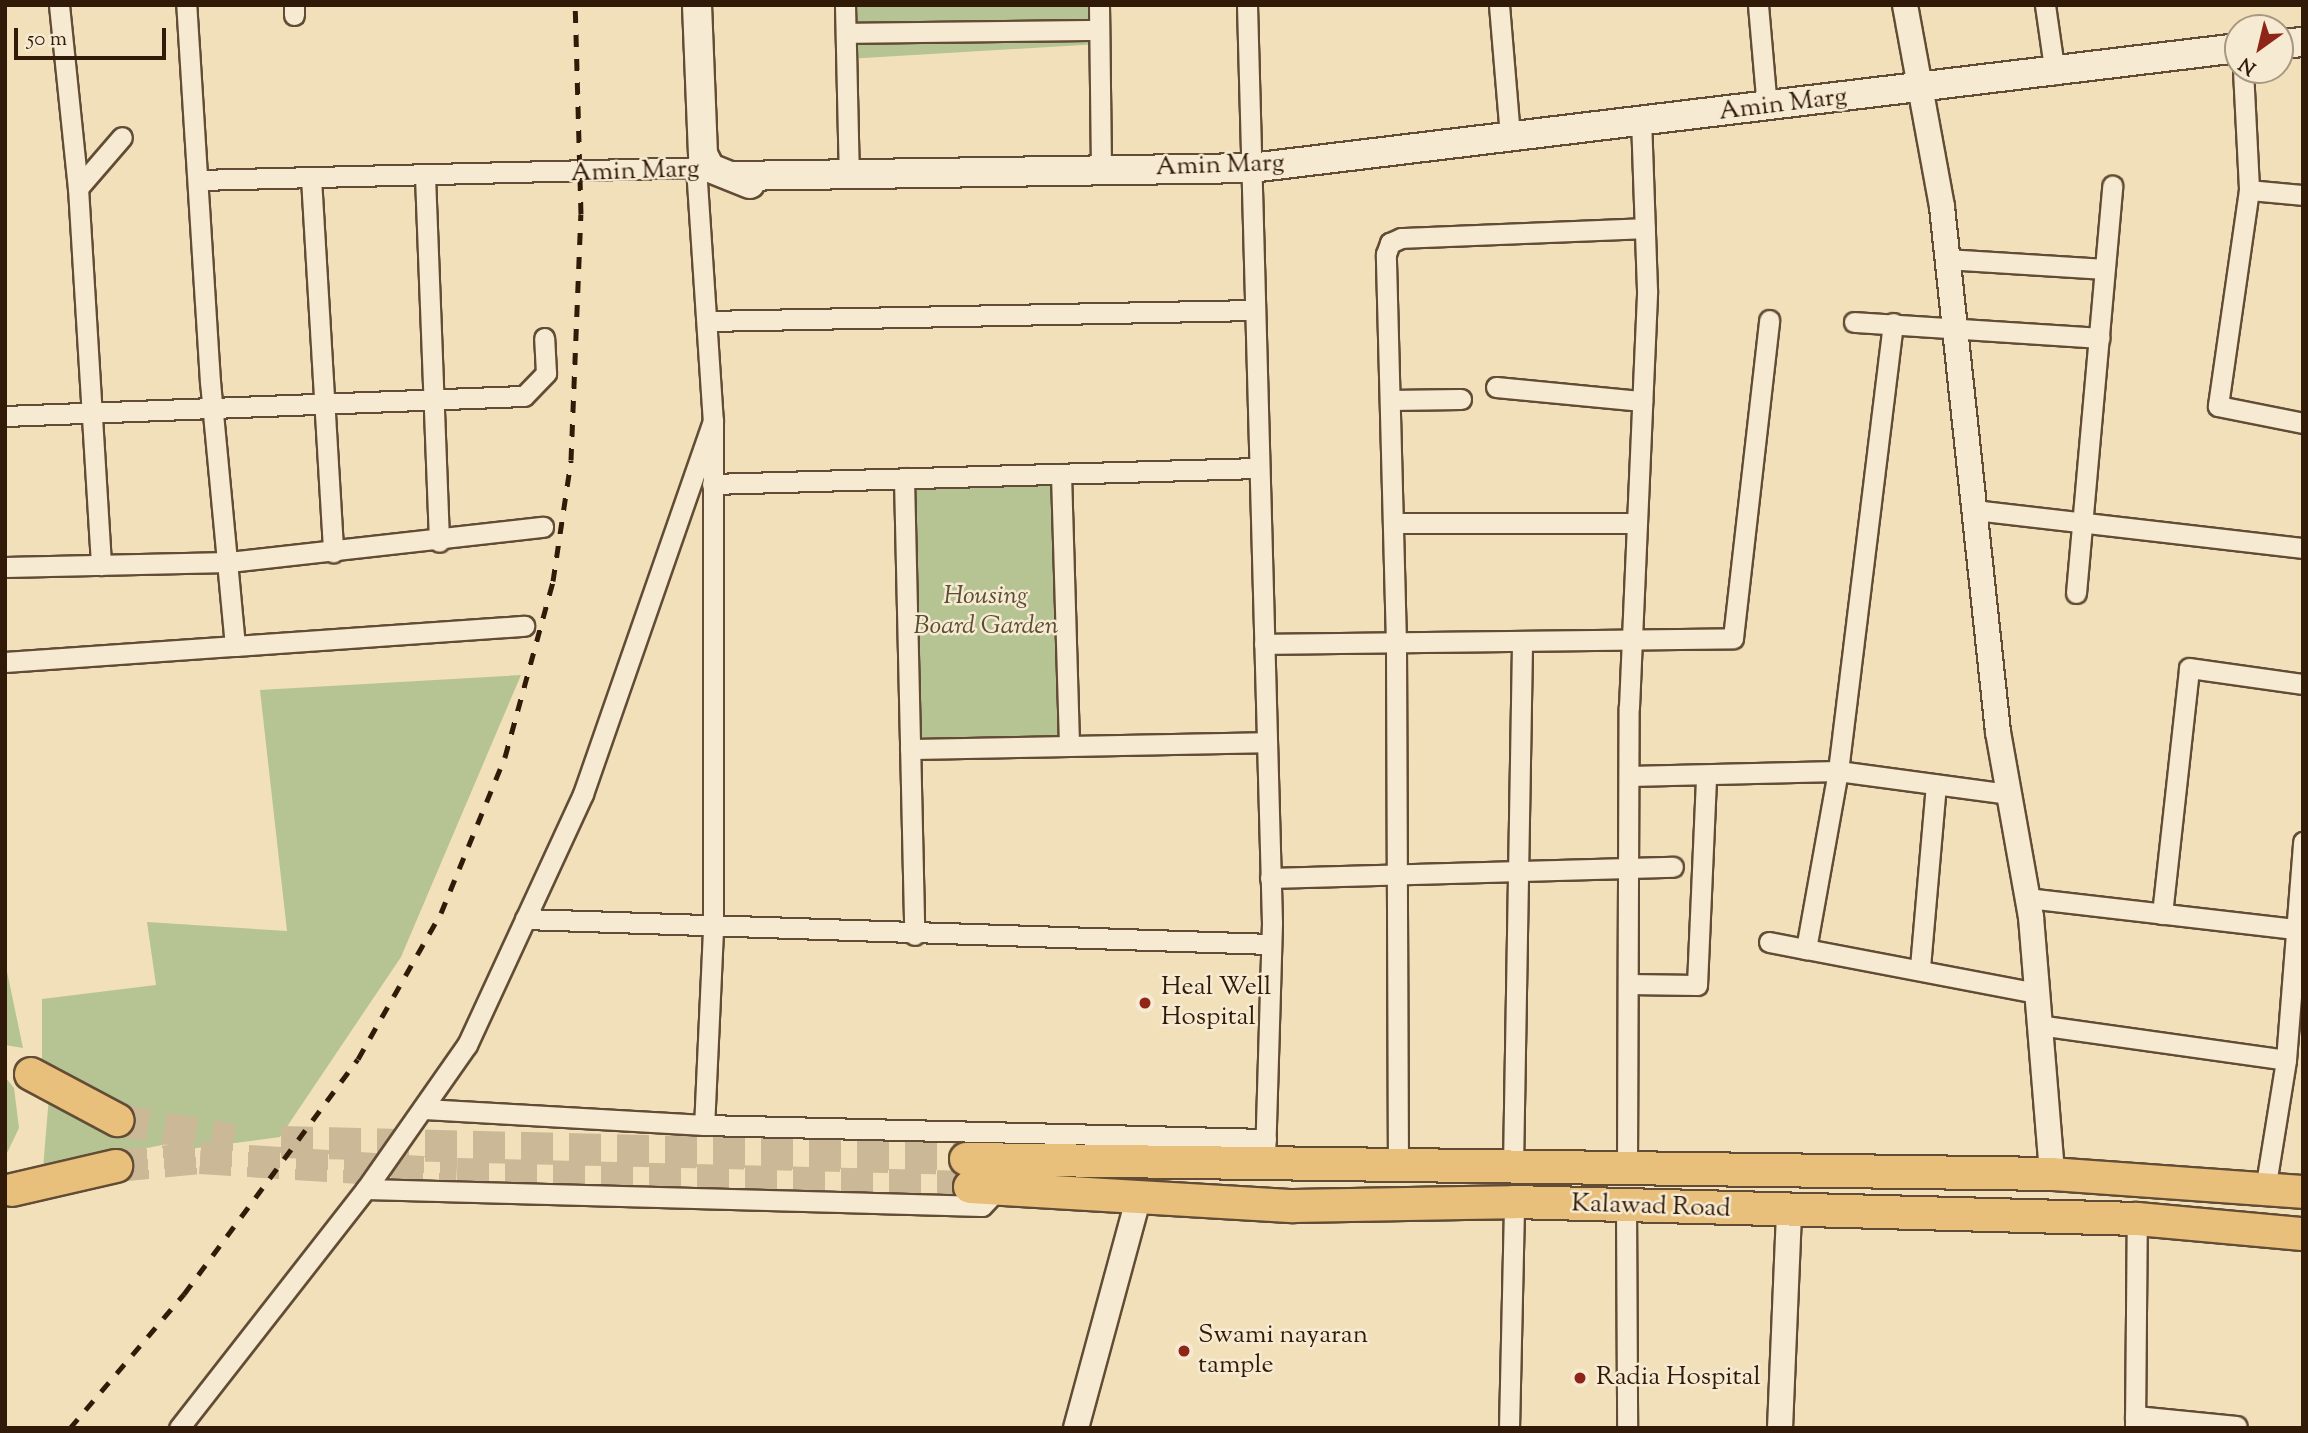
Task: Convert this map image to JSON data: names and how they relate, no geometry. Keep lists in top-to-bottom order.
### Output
{
  "streets": {
    "main road": ["Amin Marg", "Kalawad Road"]
  },
  "parks": ["Housing Board Garden"],
  "places": ["Heal Well Hospital", "Swami nayaran tample", "Radia Hospital"],
  "scale_bar": "50 m",
  "north": "bottom left"
}
